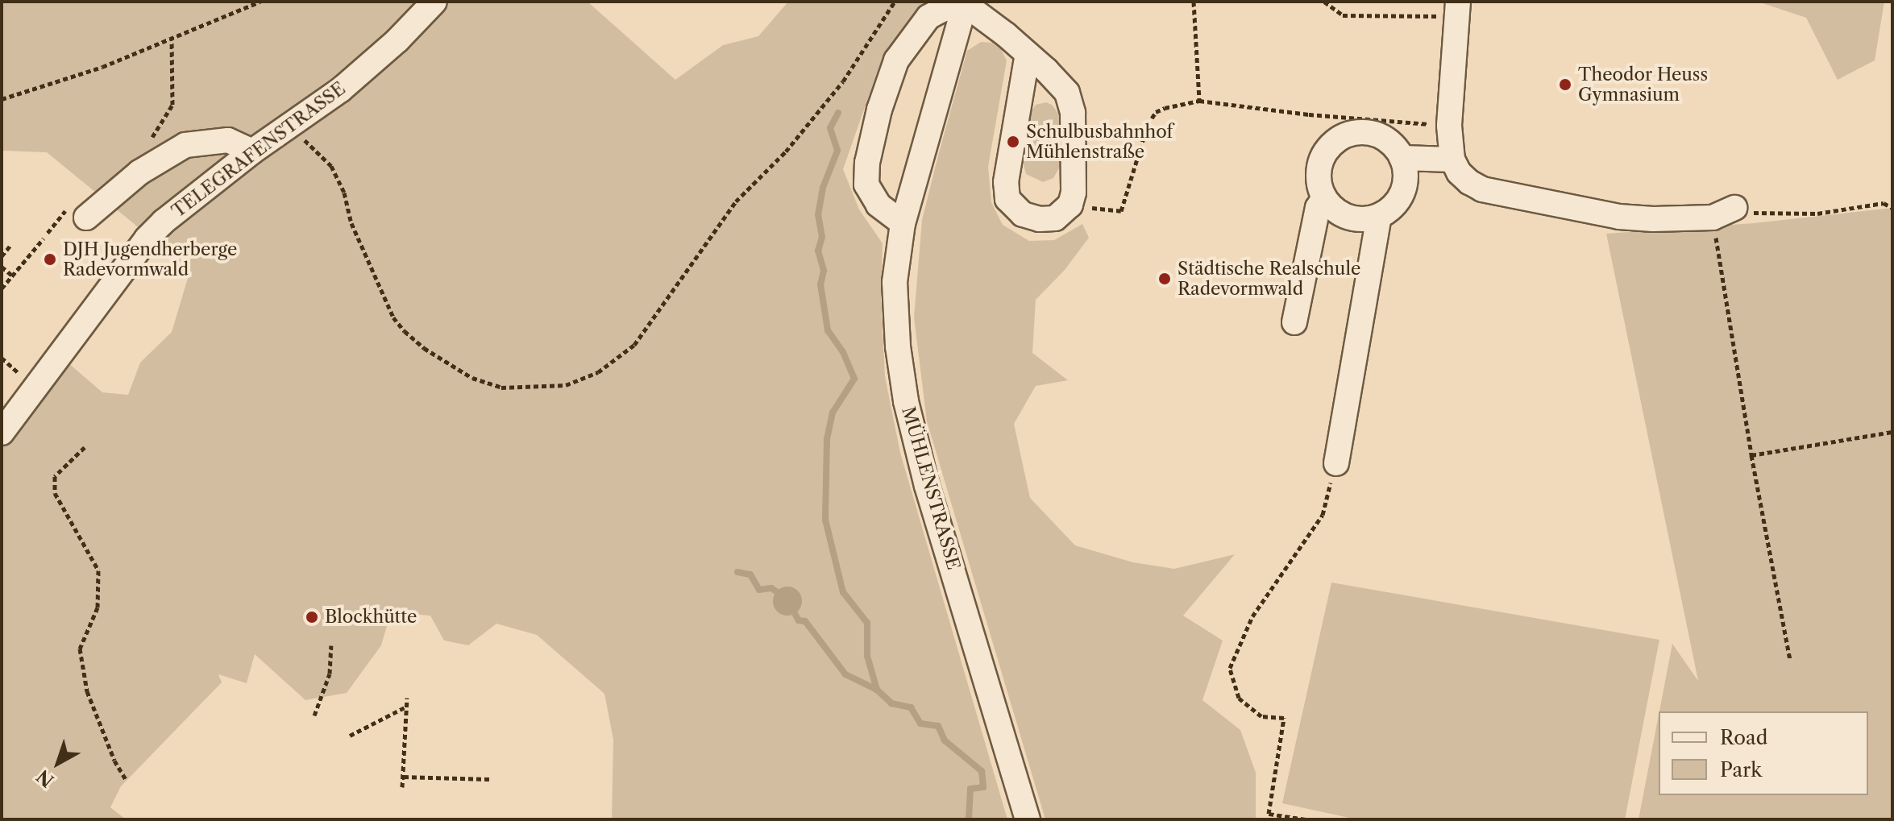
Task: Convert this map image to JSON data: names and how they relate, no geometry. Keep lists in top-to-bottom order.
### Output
{
  "streets": {
    "street": ["TELEGRAFENSTRASSE", "MÜHLENSTRASSE"]
  },
  "places": [
    "Theodor Heuss Gymnasium",
    "Schulbusbahnhof Mühlenstraße",
    "DJH Jugendherberge Radevormwald",
    "Städtische Realschule Radevormwald",
    "Blockhütte"
  ],
  "legend": ["Road", "Park"],
  "north": "bottom left"
}
